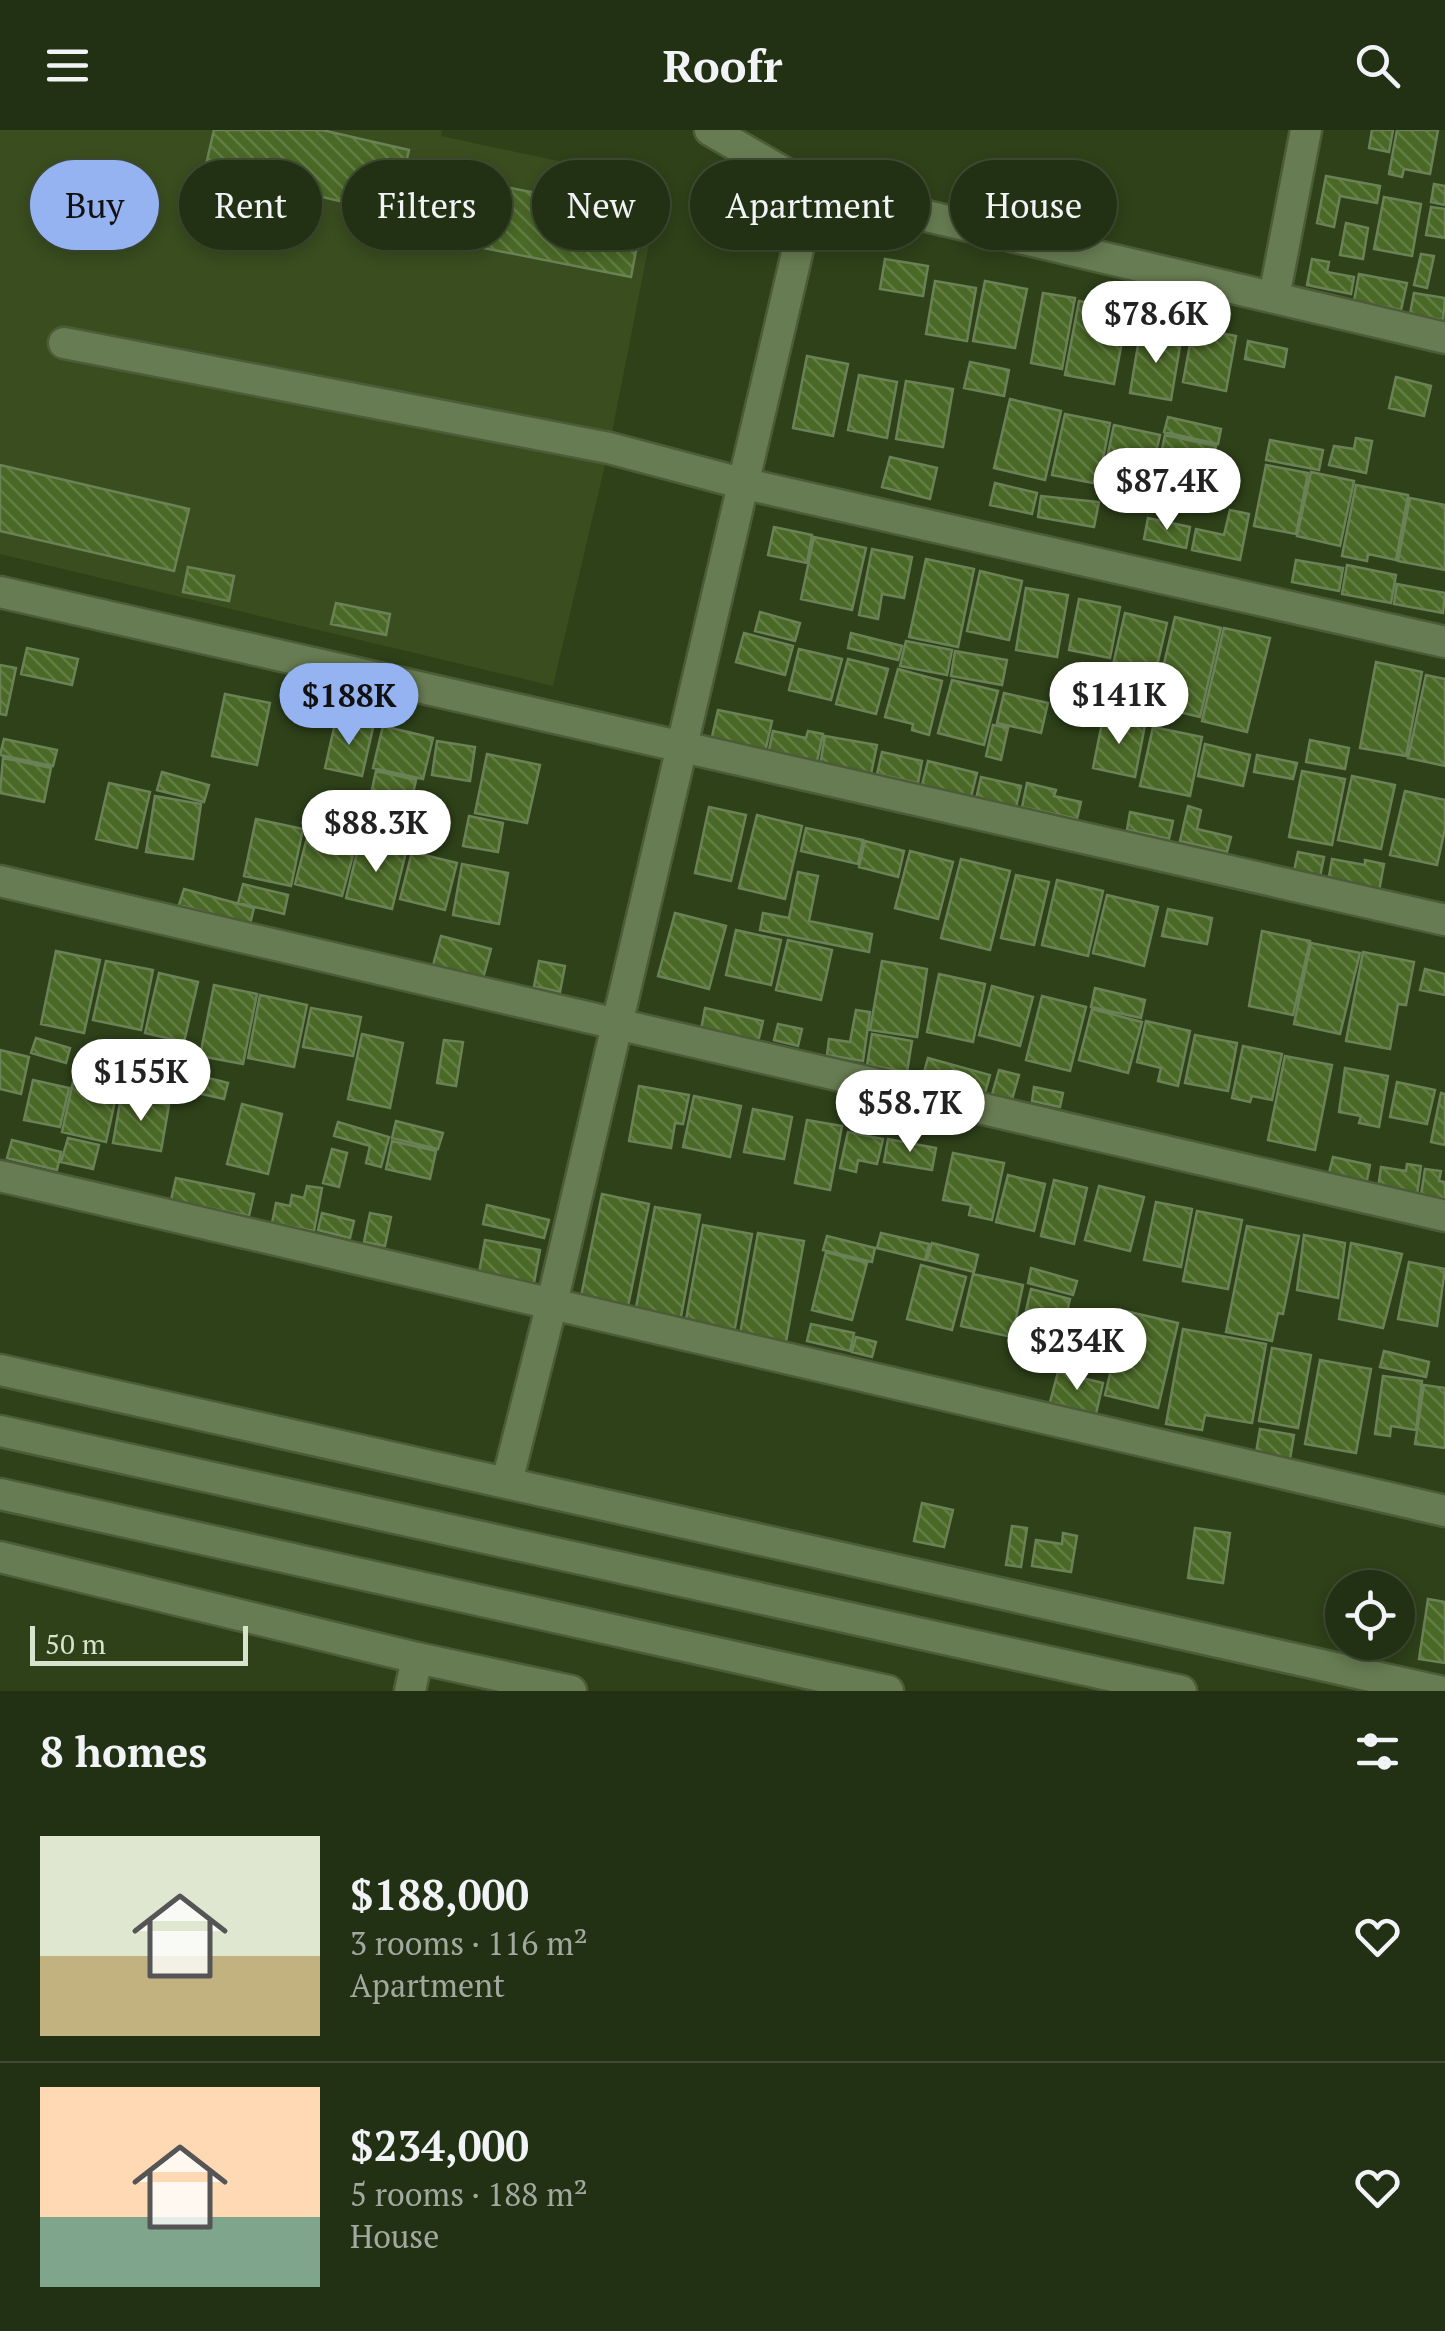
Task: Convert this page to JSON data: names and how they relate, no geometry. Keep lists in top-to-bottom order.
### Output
{
  "scale_bar": "50 m",
  "page": {
    "header": "Roofr",
    "chip": [
      "Buy",
      "Rent",
      "Filters",
      "New",
      "Apartment",
      "House"
    ],
    "price": [
      "$78.6K",
      "$87.4K",
      "$141K",
      "$188K",
      "$88.3K",
      "$155K",
      "$58.7K",
      "$234K"
    ],
    "scale": "50 m",
    "heading": "8 homes",
    "list": [
      {
        "name": "$188,000",
        "note": "3 rooms · 116 m² · Apartment"
      },
      {
        "name": "$234,000",
        "note": "5 rooms · 188 m² · House"
      }
    ]
  }
}
